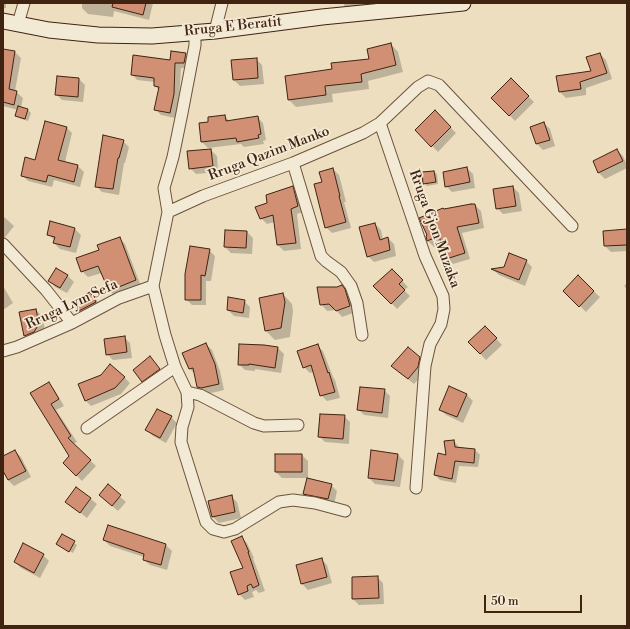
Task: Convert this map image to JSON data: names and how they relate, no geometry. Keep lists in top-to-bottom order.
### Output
{
  "streets": {
    "main road": ["Rruga E Beratit"],
    "street": ["Rruga Qazim Manko", "Rruga Gjon Muzaka", "Rruga Lym Sefa"]
  },
  "crossings": [
    ["Rruga Qazim Manko", "Rruga Gjon Muzaka"]
  ],
  "scale_bar": "50 m"
}
